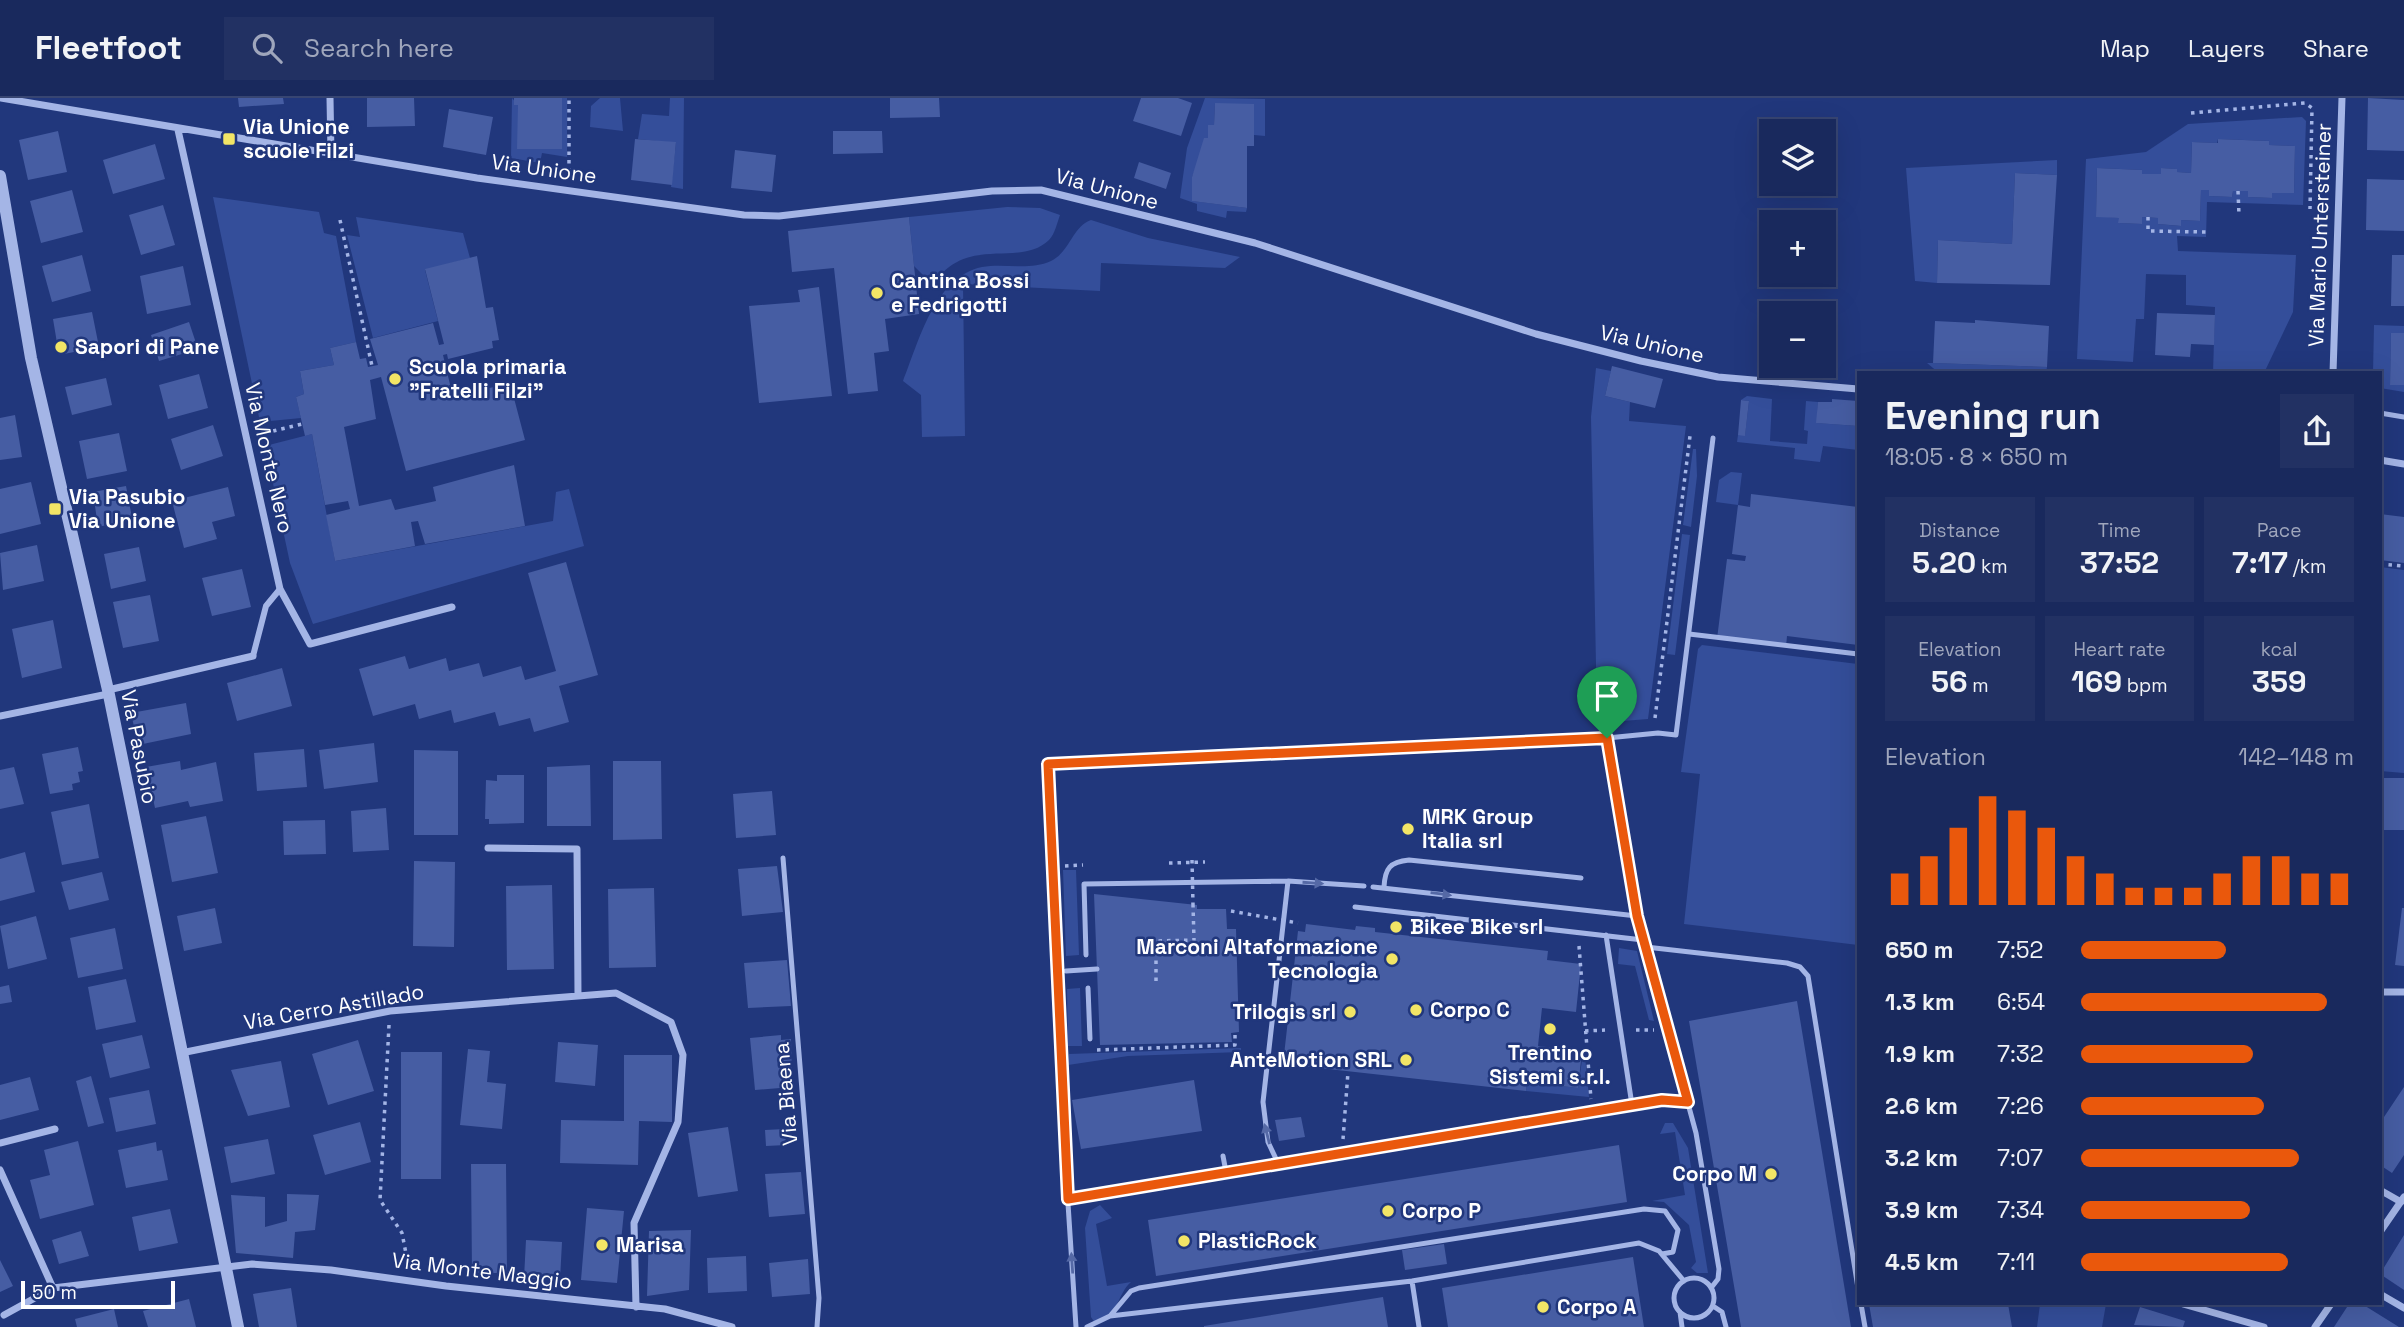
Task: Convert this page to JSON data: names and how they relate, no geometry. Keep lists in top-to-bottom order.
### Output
{
  "streets": {
    "street": [
      "Via Unione",
      "Via Mario Untersteiner",
      "Via Monte Nero",
      "Via Pasubio",
      "Via Cerro Astillado",
      "Via Monte Maggio"
    ],
    "lane": ["Via Biaena"]
  },
  "crossings": [
    ["Via Unione", "Via Monte Nero"],
    ["Via Pasubio", "Via Cerro Astillado"],
    ["Via Pasubio", "Via Monte Maggio"],
    ["Via Cerro Astillado", "Via Monte Maggio"]
  ],
  "places": {
    "transit": ["Via Unione scuole Filzi", "Via Pasubio Via Unione"],
    "other": [
      "Cantina Bossi e Fedrigotti",
      "Sapori di Pane",
      "Scuola primaria \"Fratelli Filzi\"",
      "MRK Group Italia srl",
      "Bikee Bike srl",
      "Marconi Altaformazione Tecnologia",
      "Corpo C",
      "Trilogis srl",
      "Trentino Sistemi s.r.l.",
      "AnteMotion SRL",
      "Corpo M",
      "Corpo P",
      "PlasticRock",
      "Marisa",
      "Corpo A"
    ]
  },
  "scale_bar": "50 m",
  "page": {
    "header": "Fleetfoot",
    "search": "Search here",
    "nav": ["Map", "Layers", "Share"],
    "map_buttons": ["+", "−"],
    "heading": ["Evening run", "18:05 · 8 × 650 m"],
    "stats": [
      ["Distance", "5.20 km"],
      ["Time", "37:52"],
      ["Pace", "7:17 /km"],
      ["Elevation", "56 m"],
      ["Heart rate", "169 bpm"],
      ["kcal", "359"]
    ],
    "chart": ["Elevation", "142–148 m"],
    "list": [
      {
        "name": "650 m",
        "note": "7:52"
      },
      {
        "name": "1.3 km",
        "note": "6:54"
      },
      {
        "name": "1.9 km",
        "note": "7:32"
      },
      {
        "name": "2.6 km",
        "note": "7:26"
      },
      {
        "name": "3.2 km",
        "note": "7:07"
      },
      {
        "name": "3.9 km",
        "note": "7:34"
      },
      {
        "name": "4.5 km",
        "note": "7:11"
      }
    ],
    "scale": "50 m"
  }
}
